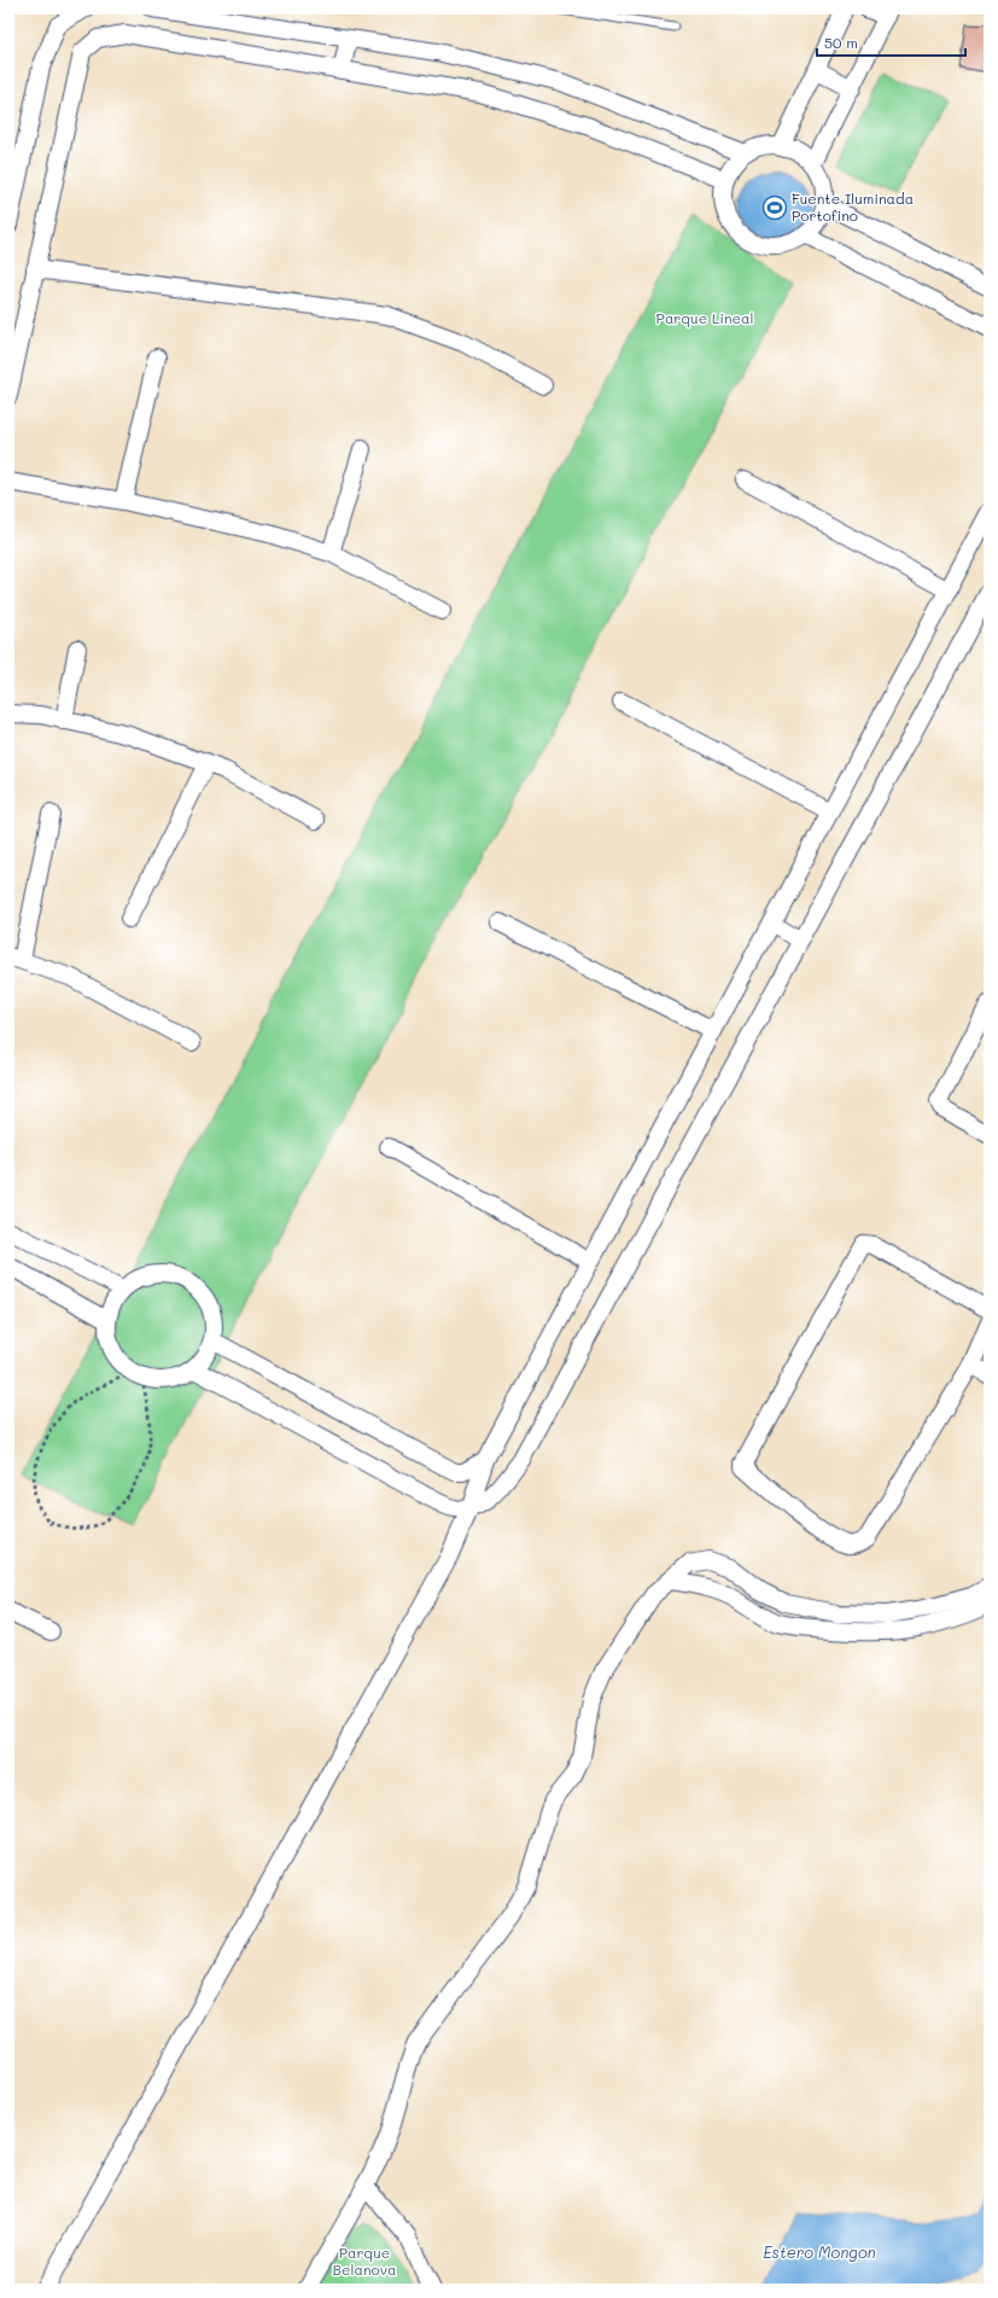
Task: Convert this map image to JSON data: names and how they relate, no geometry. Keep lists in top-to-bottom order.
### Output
{
  "water": ["Estero Mongon"],
  "parks": ["Parque Lineal", "Parque Belanova"],
  "places": {
    "sports": ["Fuente Iluminada Portofino"]
  },
  "scale_bar": "50 m"
}
